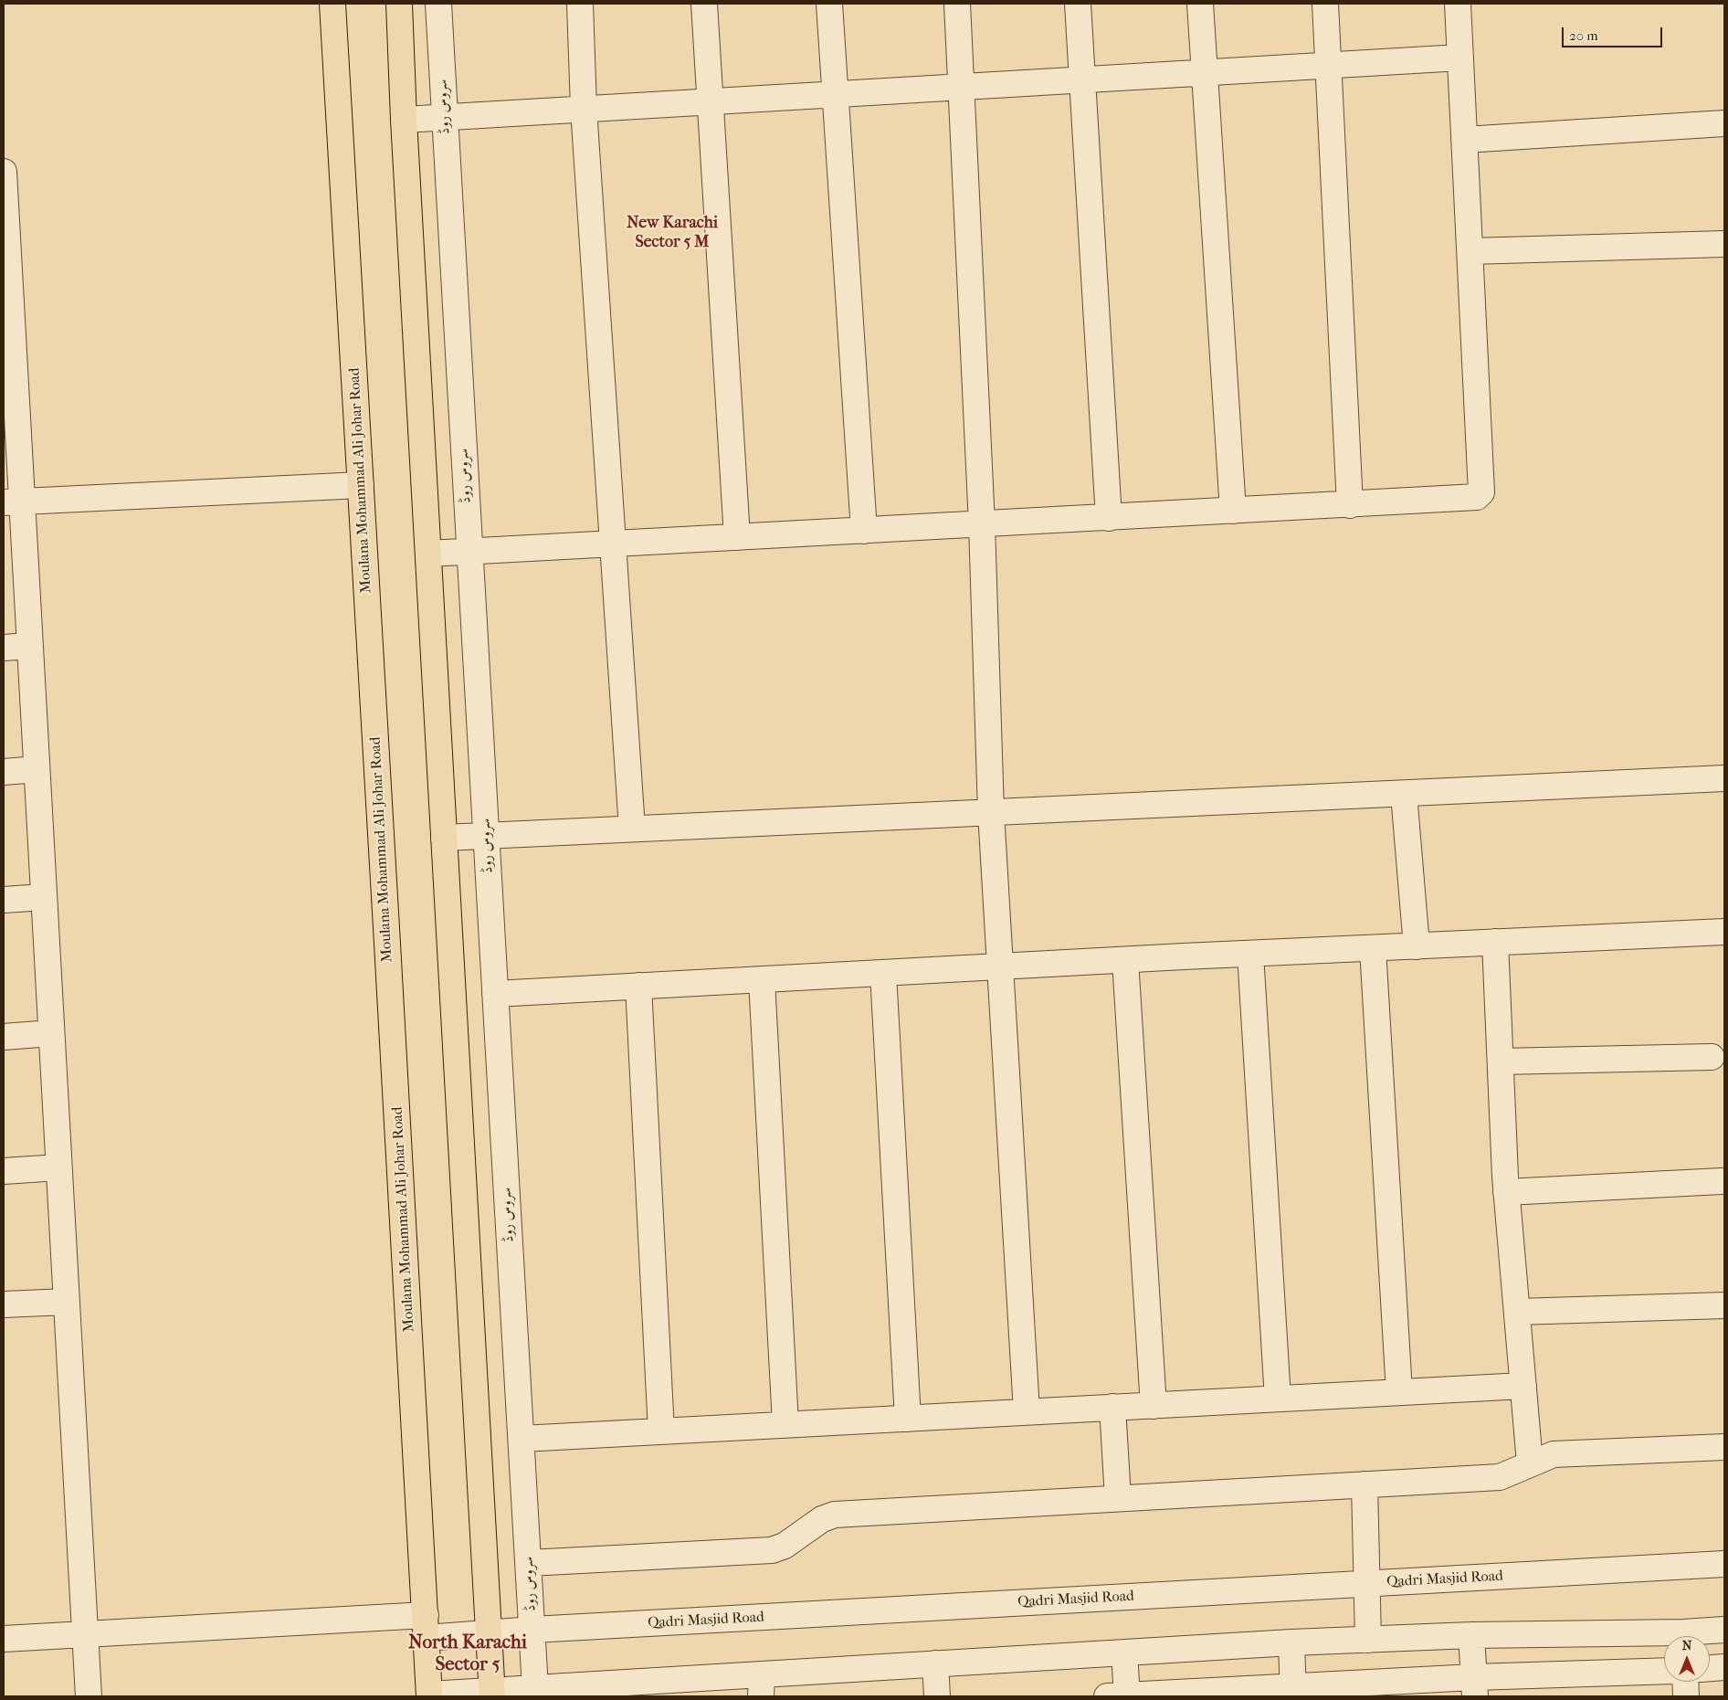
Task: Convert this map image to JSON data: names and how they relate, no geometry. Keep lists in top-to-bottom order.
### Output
{
  "streets": {
    "main road": ["Moulana Mohammad Ali Johar Road"],
    "street": ["سروس روڈ", "Qadri Masjid Road"]
  },
  "crossings": [
    ["سروس روڈ", "Qadri Masjid Road"],
    ["Moulana Mohammad Ali Johar Road", "Qadri Masjid Road"]
  ],
  "districts": ["New Karachi Sector 5 M", "North Karachi Sector 5"],
  "scale_bar": "20 m",
  "north": "top"
}
